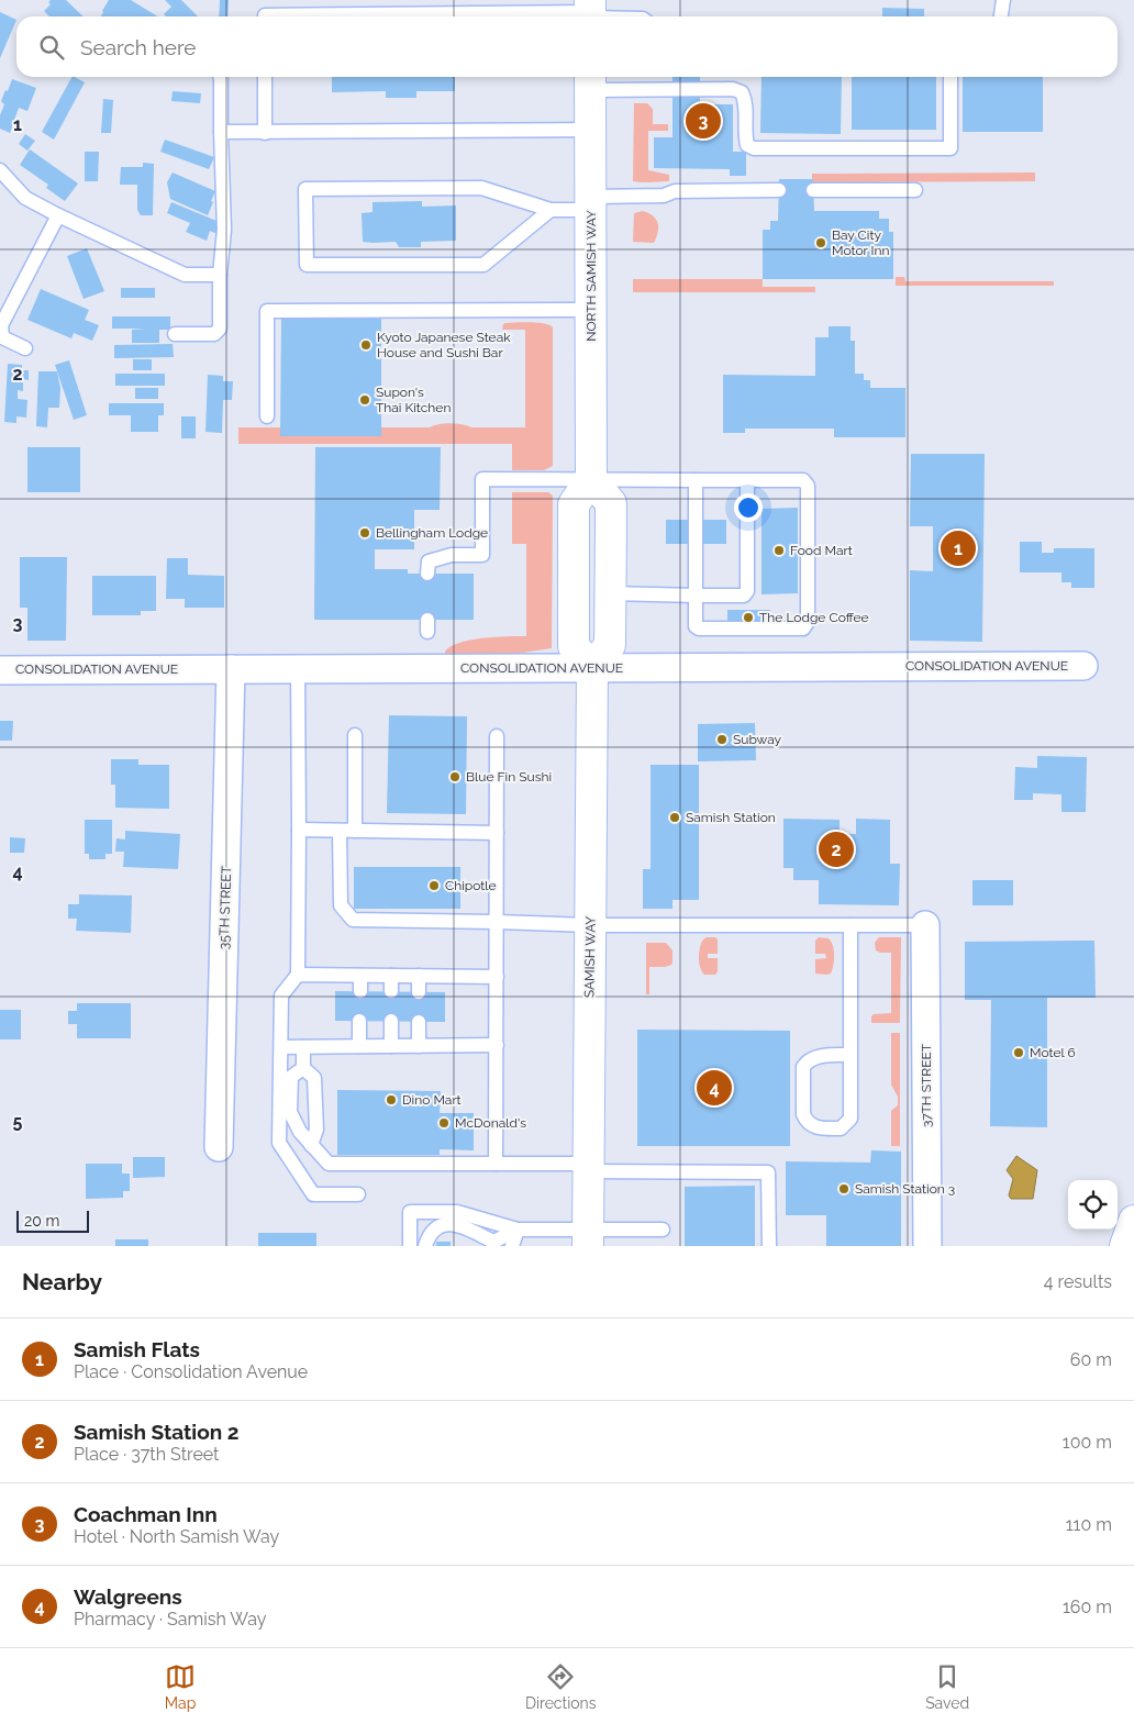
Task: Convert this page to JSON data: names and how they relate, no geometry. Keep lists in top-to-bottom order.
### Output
{
  "streets": {
    "main road": ["NORTH SAMISH WAY", "SAMISH WAY"],
    "street": ["CONSOLIDATION AVENUE", "35TH STREET", "37TH STREET"]
  },
  "crossings": [
    ["CONSOLIDATION AVENUE", "35TH STREET"],
    ["CONSOLIDATION AVENUE", "SAMISH WAY"]
  ],
  "places": [
    "Bay City Motor Inn",
    "Kyoto Japanese Steak House and Sushi Bar",
    "Supon's Thai Kitchen",
    "Bellingham Lodge",
    "Food Mart",
    "The Lodge Coffee",
    "Subway",
    "Blue Fin Sushi",
    "Samish Station",
    "Chipotle",
    "Motel 6",
    "Dino Mart",
    "McDonald's",
    "Samish Station 3"
  ],
  "scale_bar": "20 m",
  "page": {
    "search": "Search here",
    "pins": [
      "3",
      "1",
      "2",
      "4"
    ],
    "scale": "20 m",
    "heading": ["Nearby", "4 results"],
    "list": [
      {
        "mark": "1",
        "name": "Samish Flats",
        "note": "Place · Consolidation Avenue",
        "value": "60 m"
      },
      {
        "mark": "2",
        "name": "Samish Station 2",
        "note": "Place · 37th Street",
        "value": "100 m"
      },
      {
        "mark": "3",
        "name": "Coachman Inn",
        "note": "Hotel · North Samish Way",
        "value": "110 m"
      },
      {
        "mark": "4",
        "name": "Walgreens",
        "note": "Pharmacy · Samish Way",
        "value": "160 m"
      }
    ],
    "nav": ["Map", "Directions", "Saved"]
  },
  "grid": {
    "rows": [
      "1",
      "2",
      "3",
      "4",
      "5"
    ]
  }
}
